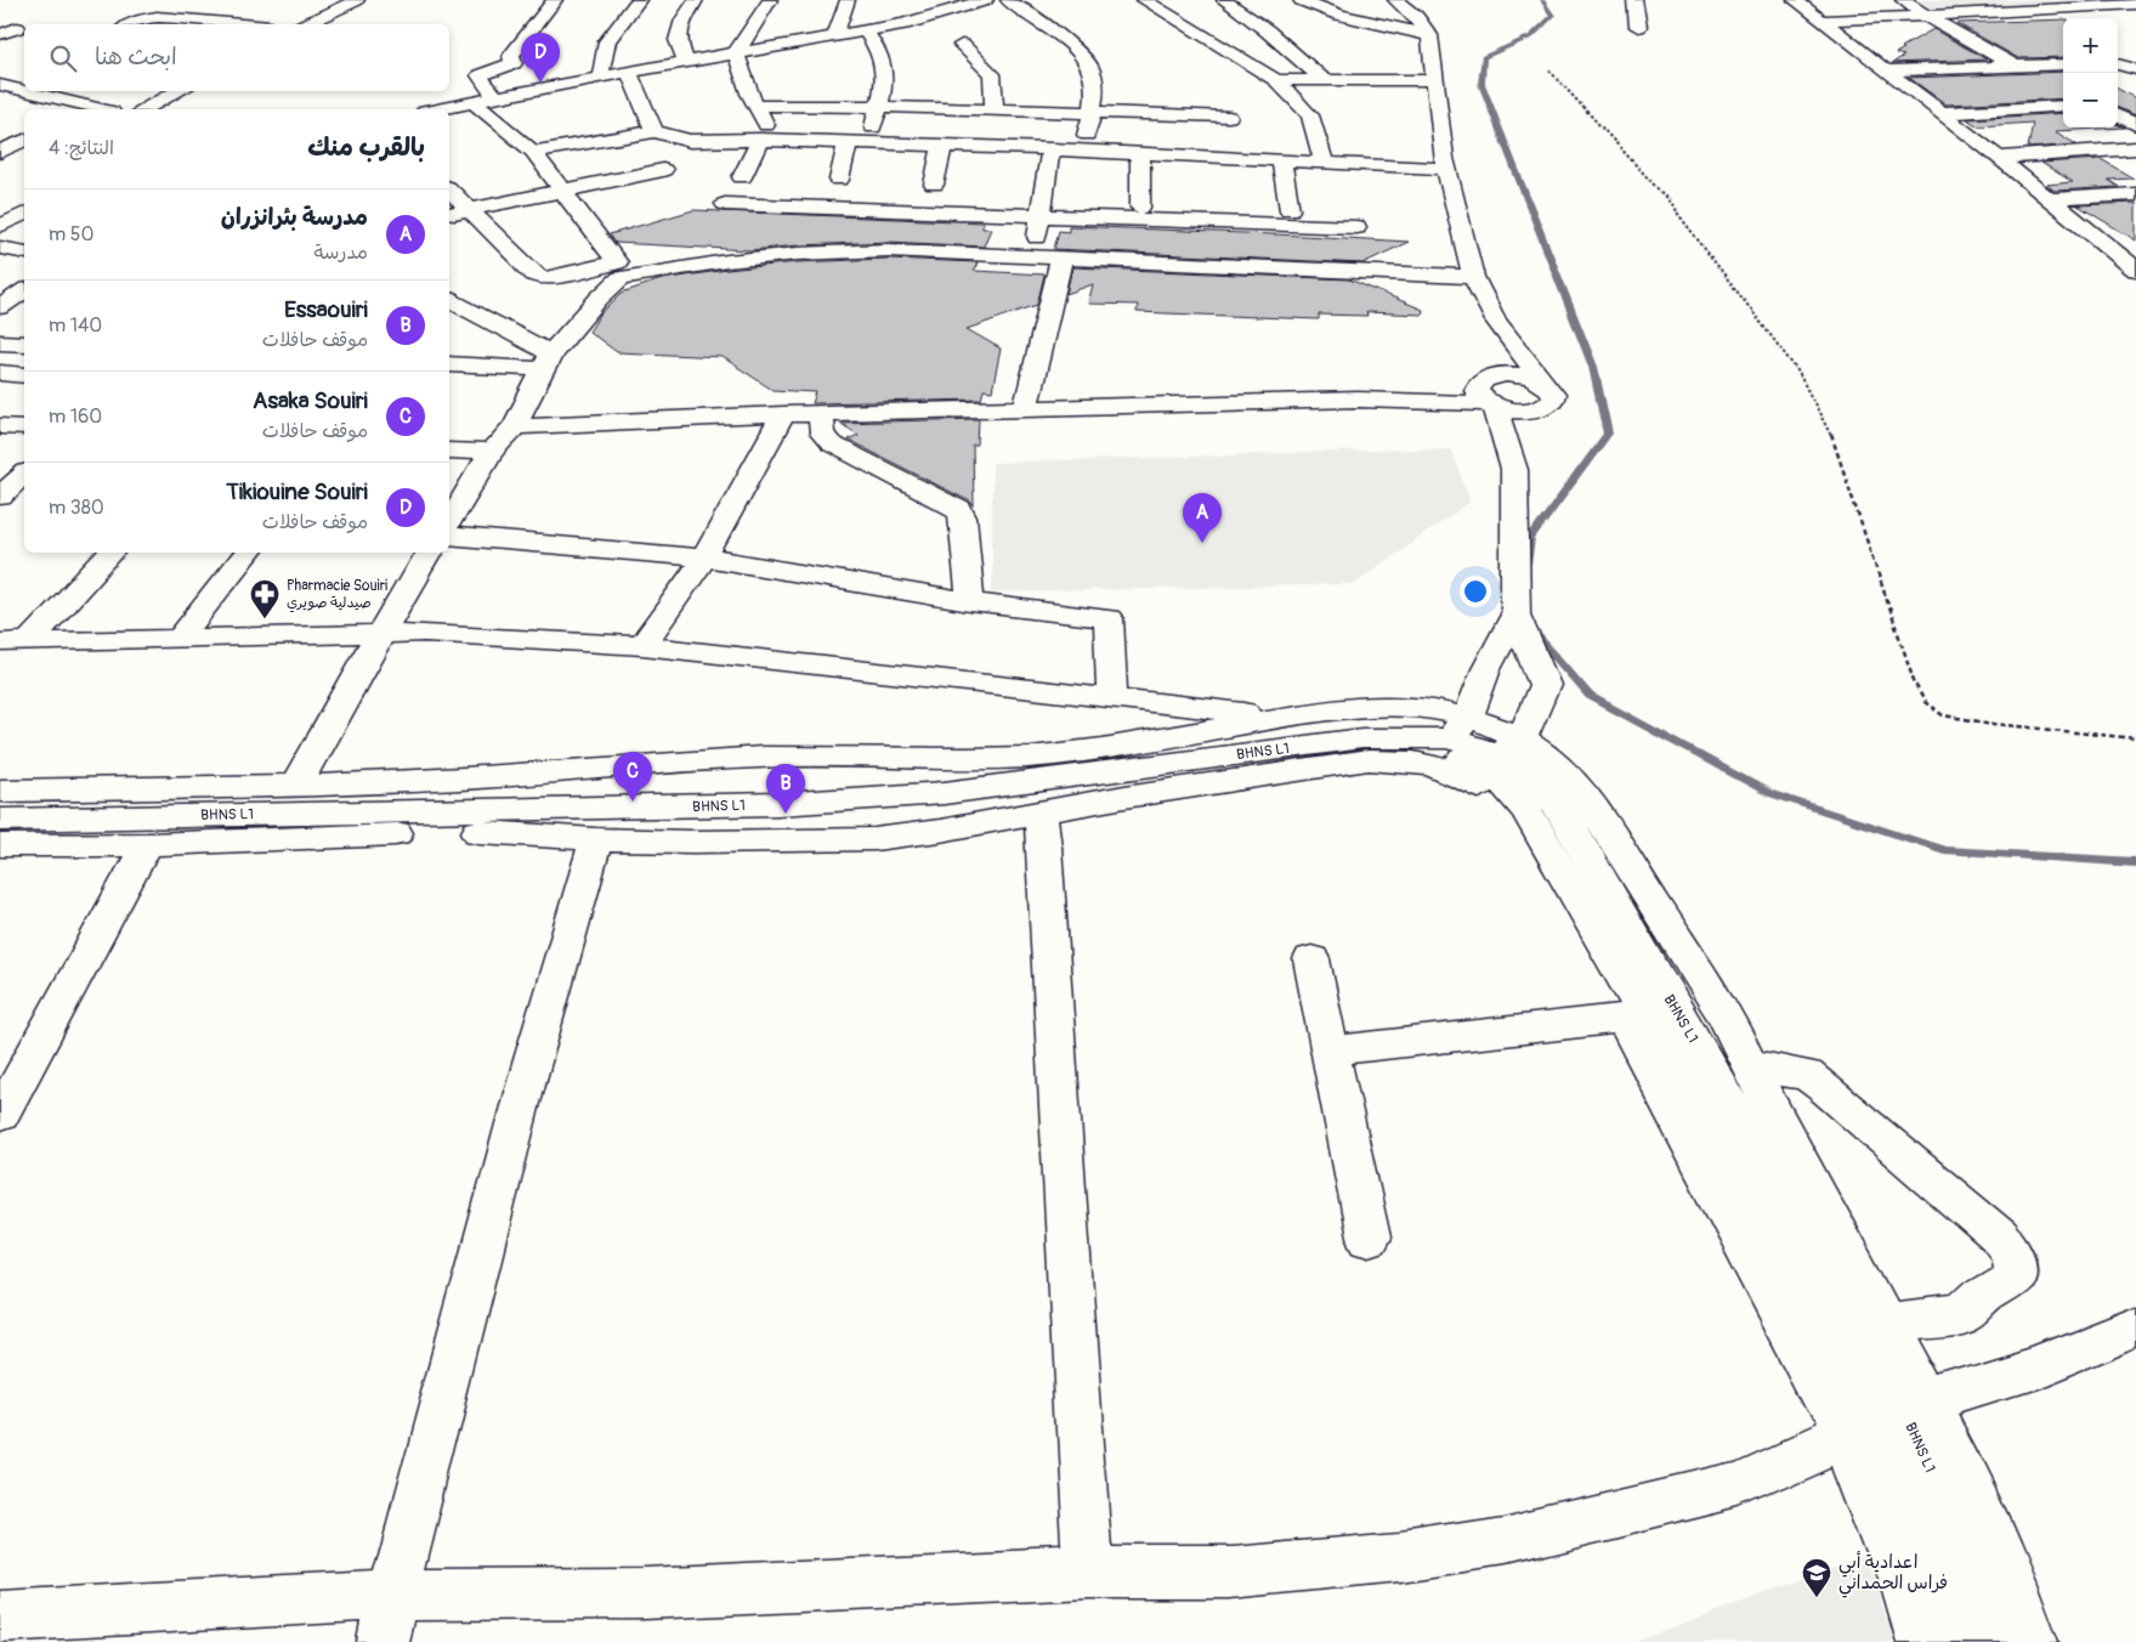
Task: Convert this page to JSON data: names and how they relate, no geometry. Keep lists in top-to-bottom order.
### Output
{
  "streets": {
    "street": ["BHNS L1"]
  },
  "places": {
    "pharmacy": ["Pharmacie Souiri صيدلية صويري"],
    "school or university": ["اعدادية أبي فراس الحمداني"]
  },
  "page": {
    "map_buttons": ["+", "−"],
    "search": "ابحث هنا",
    "pins": [
      "D",
      "A",
      "C",
      "B"
    ],
    "heading": ["بالقرب منك", "النتائج: 4"],
    "list": [
      {
        "mark": "A",
        "name": "مدرسة بئرانزران",
        "note": "مدرسة",
        "value": "50 m"
      },
      {
        "mark": "B",
        "name": "Essaouiri",
        "note": "موقف حافلات",
        "value": "140 m"
      },
      {
        "mark": "C",
        "name": "Asaka Souiri",
        "note": "موقف حافلات",
        "value": "160 m"
      },
      {
        "mark": "D",
        "name": "Tikiouine Souiri",
        "note": "موقف حافلات",
        "value": "380 m"
      }
    ]
  }
}
